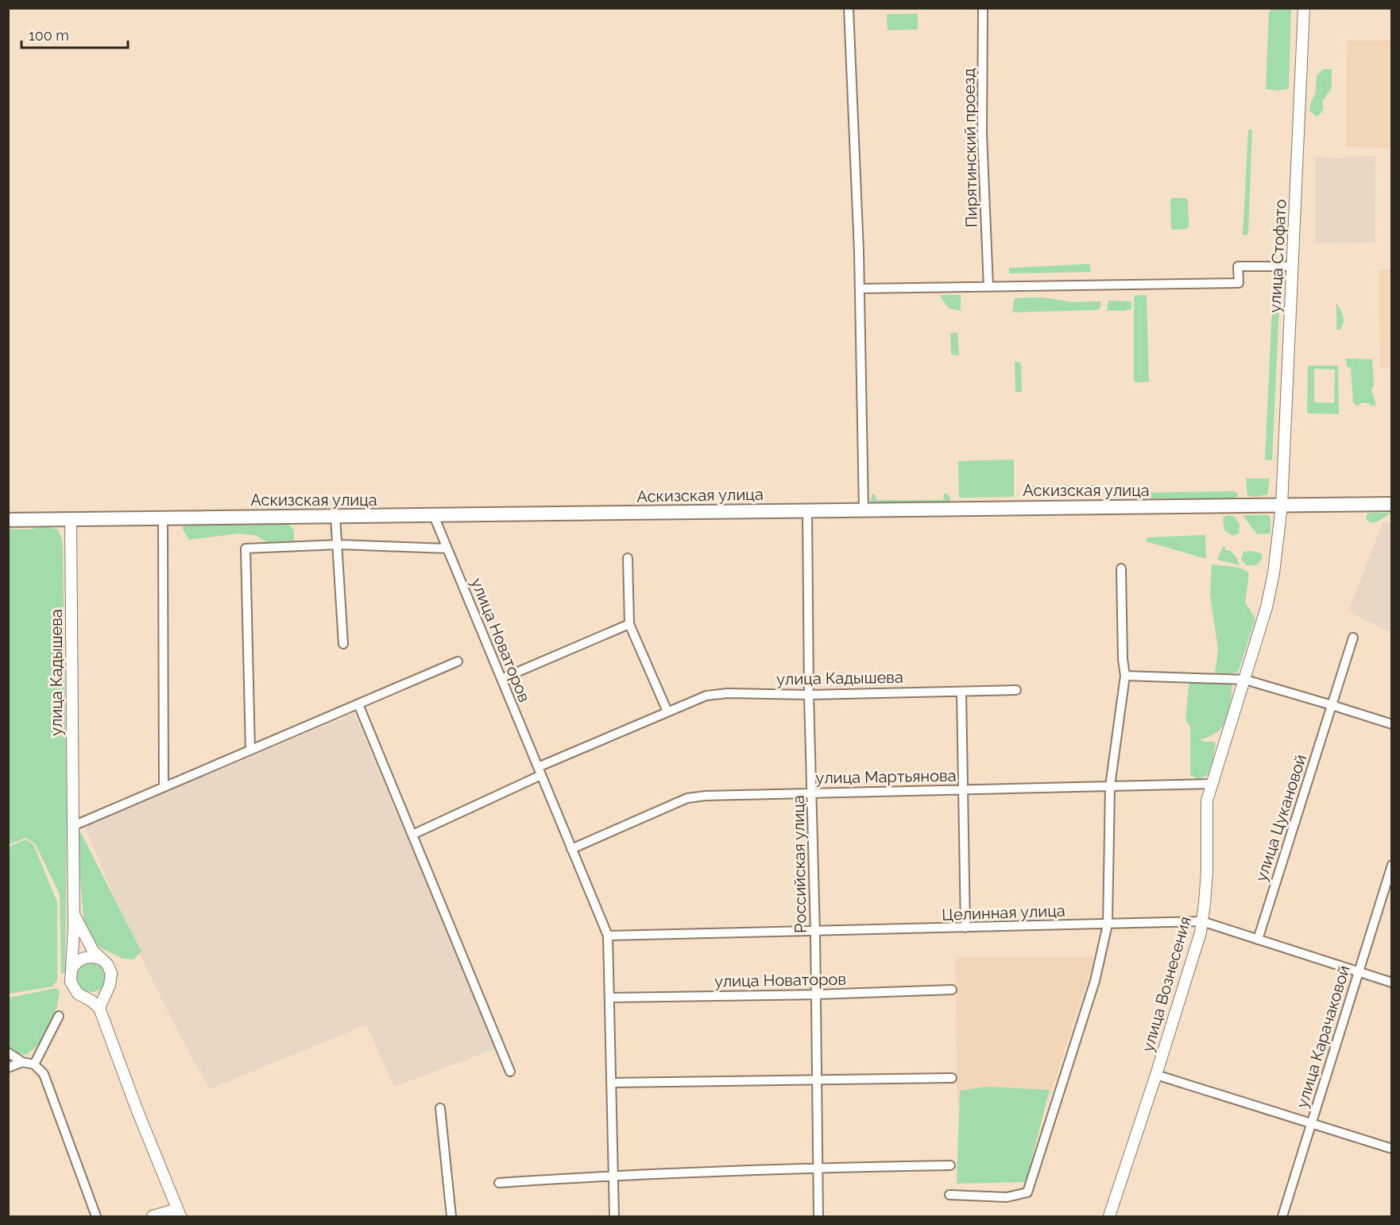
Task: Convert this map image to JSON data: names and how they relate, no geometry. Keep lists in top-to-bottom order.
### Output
{
  "streets": {
    "main road": ["Аскизская улица"],
    "street": [
      "Пирятинский проезд",
      "улица Стофато",
      "улица Новаторов",
      "улица Кадышева",
      "улица Мартьянова",
      "улица Цукановой",
      "Российская улица",
      "Целинная улица",
      "улица Вознесения",
      "улица Карачаковой"
    ]
  },
  "crossings": [
    ["улица Стофато", "Аскизская улица"],
    ["улица Стофато", "улица Вознесения"],
    ["Аскизская улица", "улица Новаторов"],
    ["Аскизская улица", "улица Кадышева"],
    ["Аскизская улица", "Российская улица"],
    ["Аскизская улица", "улица Вознесения"],
    ["улица Новаторов", "улица Кадышева"],
    ["улица Новаторов", "улица Мартьянова"],
    ["улица Новаторов", "Российская улица"],
    ["улица Новаторов", "Целинная улица"],
    ["улица Кадышева", "Российская улица"],
    ["улица Мартьянова", "Российская улица"],
    ["улица Мартьянова", "улица Вознесения"],
    ["улица Цукановой", "Целинная улица"],
    ["Российская улица", "Целинная улица"],
    ["Целинная улица", "улица Вознесения"],
    ["Целинная улица", "улица Карачаковой"]
  ],
  "scale_bar": "100 m"
}
